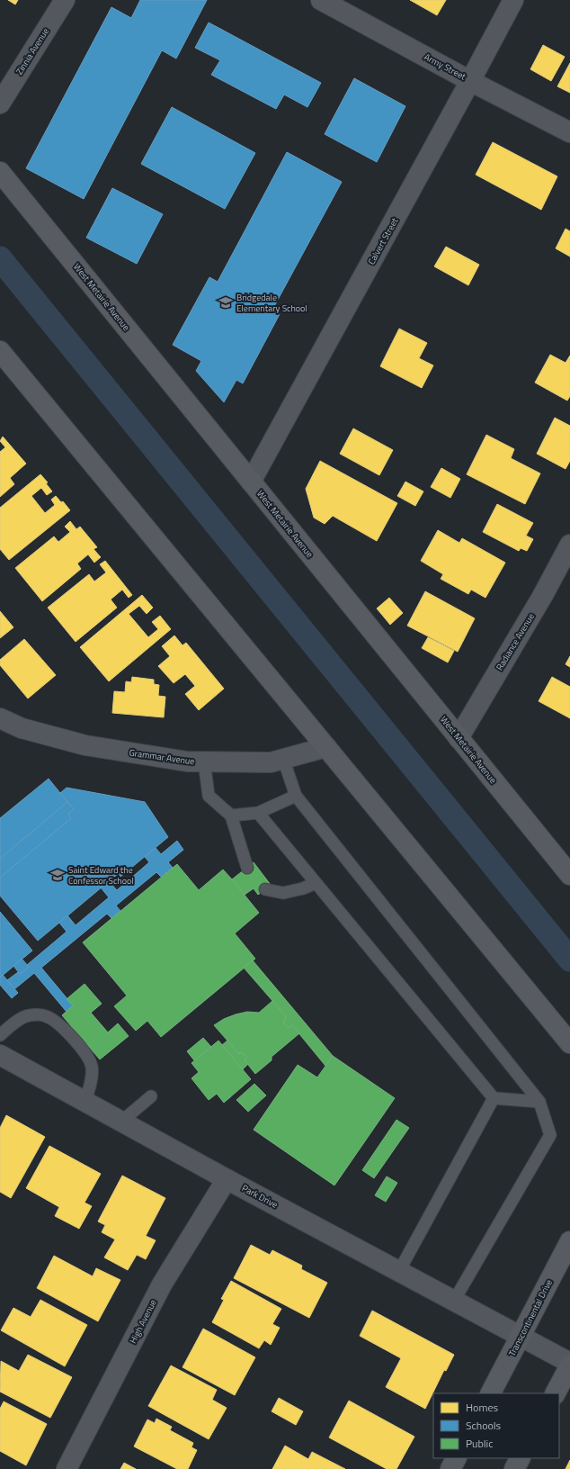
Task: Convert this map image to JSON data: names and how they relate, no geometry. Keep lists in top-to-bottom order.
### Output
{
  "streets": {
    "main road": ["West Metairie Avenue", "Transcontinental Drive"],
    "street": [
      "Zinnia Avenue",
      "Army Street",
      "Calvert Street",
      "Radiance Avenue",
      "Grammar Avenue",
      "Park Drive",
      "High Avenue"
    ]
  },
  "crossings": [
    ["Army Street", "Calvert Street"],
    ["Calvert Street", "West Metairie Avenue"],
    ["West Metairie Avenue", "Radiance Avenue"],
    ["Park Drive", "Transcontinental Drive"],
    ["Park Drive", "High Avenue"]
  ],
  "places": {
    "school or university": ["Bridgedale Elementary School", "Saint Edward the Confessor School"]
  },
  "legend": ["Homes", "Schools", "Public"]
}
